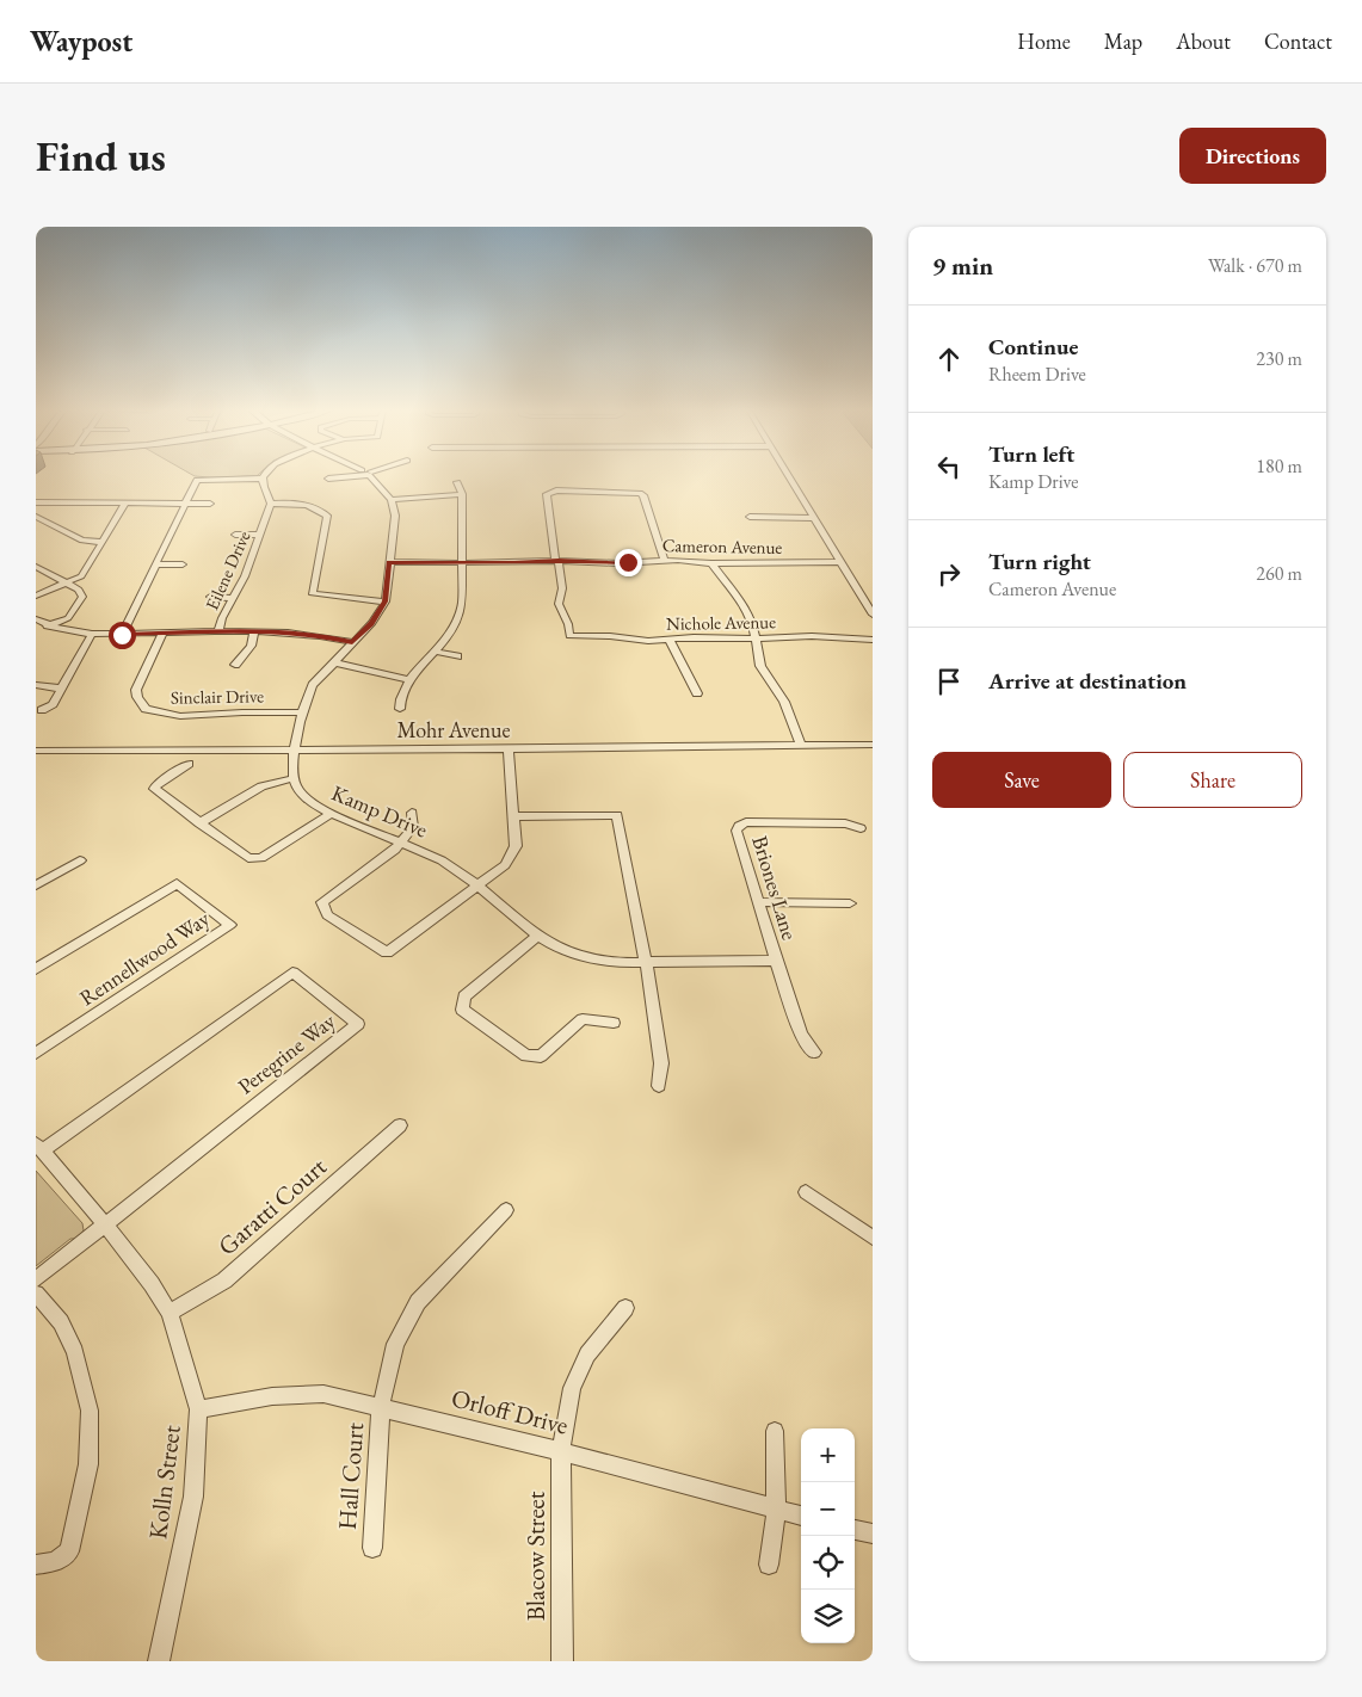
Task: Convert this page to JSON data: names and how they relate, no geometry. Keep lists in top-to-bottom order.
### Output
{
  "streets": {
    "street": [
      "Cameron Avenue",
      "Eilene Drive",
      "Nichole Avenue",
      "Sinclair Drive",
      "Mohr Avenue",
      "Kamp Drive",
      "Briones Lane",
      "Rennellwood Way",
      "Peregrine Way",
      "Garatti Court",
      "Orloff Drive",
      "Hall Court",
      "Kolln Street",
      "Blacow Street"
    ]
  },
  "crossings": [
    ["Cameron Avenue", "Nichole Avenue"],
    ["Kamp Drive", "Briones Lane"],
    ["Peregrine Way", "Kolln Street"],
    ["Garatti Court", "Kolln Street"],
    ["Orloff Drive", "Hall Court"],
    ["Orloff Drive", "Kolln Street"],
    ["Orloff Drive", "Blacow Street"]
  ],
  "page": {
    "header": "Waypost",
    "nav": [
      "Home",
      "Map",
      "About",
      "Contact"
    ],
    "buttons": [
      "Directions",
      ["Save", "Share"]
    ],
    "title": "Find us",
    "heading": ["9 min", "Walk · 670 m"],
    "list": [
      ["Continue", "Rheem Drive", "230 m"],
      ["Turn left", "Kamp Drive", "180 m"],
      ["Turn right", "Cameron Avenue", "260 m"],
      "Arrive at destination"
    ],
    "map_buttons": ["+", "−"]
  }
}
